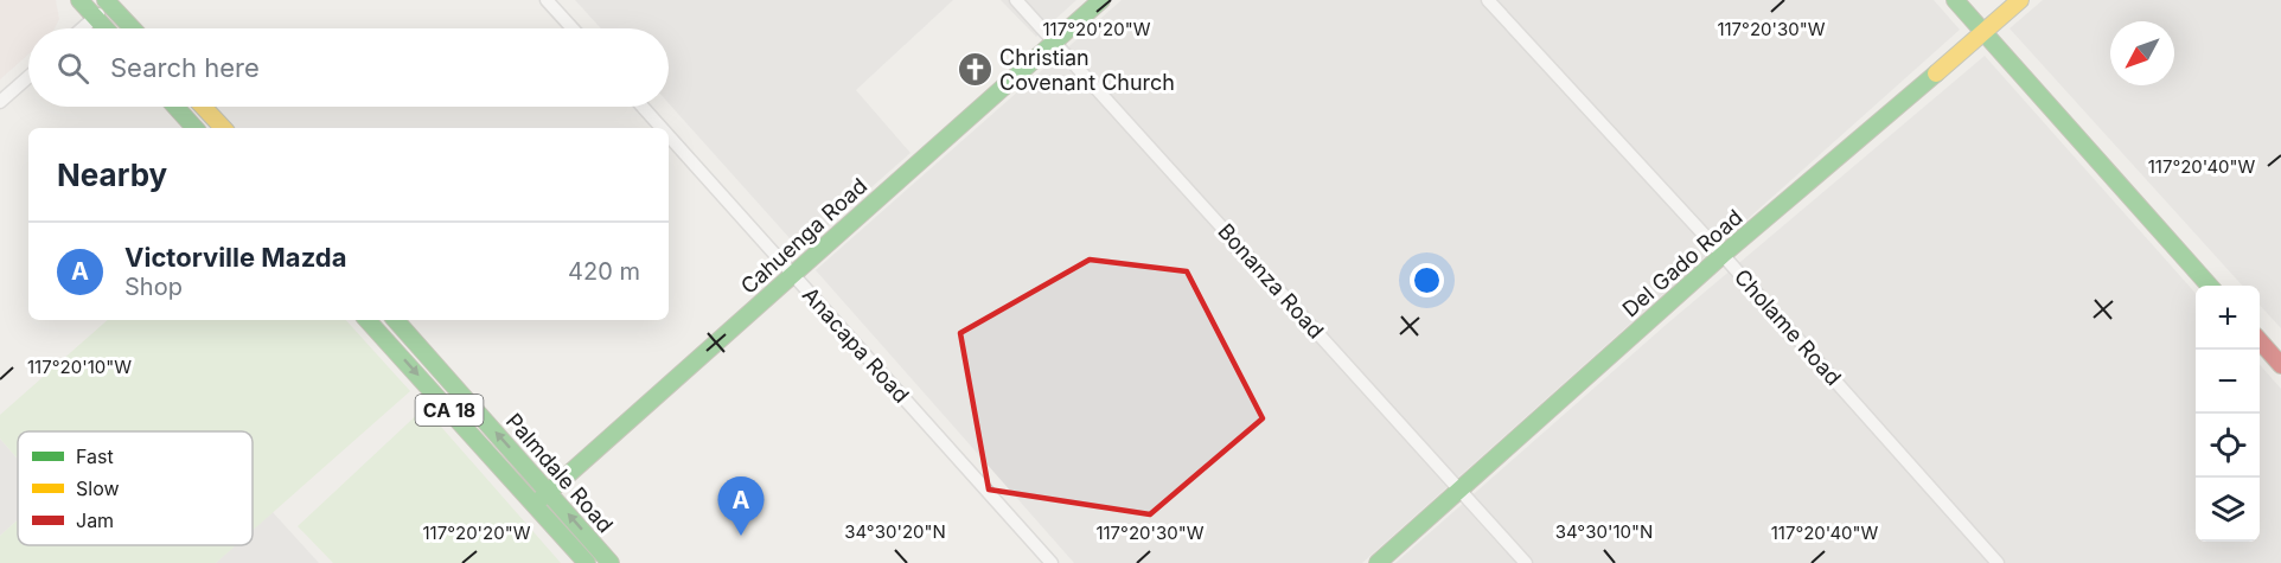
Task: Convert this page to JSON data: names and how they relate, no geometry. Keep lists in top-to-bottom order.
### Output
{
  "streets": {
    "main road": [
      "Cahuenga Road",
      "Del Gado Road",
      "CA 18",
      "Palmdale Road"
    ],
    "street": ["Bonanza Road", "Cholame Road", "Anacapa Road"]
  },
  "crossings": [
    ["Cahuenga Road", "Bonanza Road"],
    ["Cahuenga Road", "Anacapa Road"],
    ["Cahuenga Road", "Palmdale Road"],
    ["Del Gado Road", "Bonanza Road"],
    ["Del Gado Road", "Cholame Road"]
  ],
  "places": {
    "church": ["Christian Covenant Church"]
  },
  "legend": ["Fast", "Slow", "Jam"],
  "north": "bottom left",
  "page": {
    "search": "Search here",
    "heading": "Nearby",
    "list": [
      {
        "mark": "A",
        "name": "Victorville Mazda",
        "note": "Shop",
        "value": "420 m"
      }
    ],
    "map_buttons": ["+", "−"],
    "pins": "A"
  },
  "coordinates": [
    "117°20'20\"W",
    "117°20'30\"W",
    "117°20'40\"W",
    "117°20'10\"W",
    "34°30'20\"N",
    "34°30'10\"N"
  ]
}
